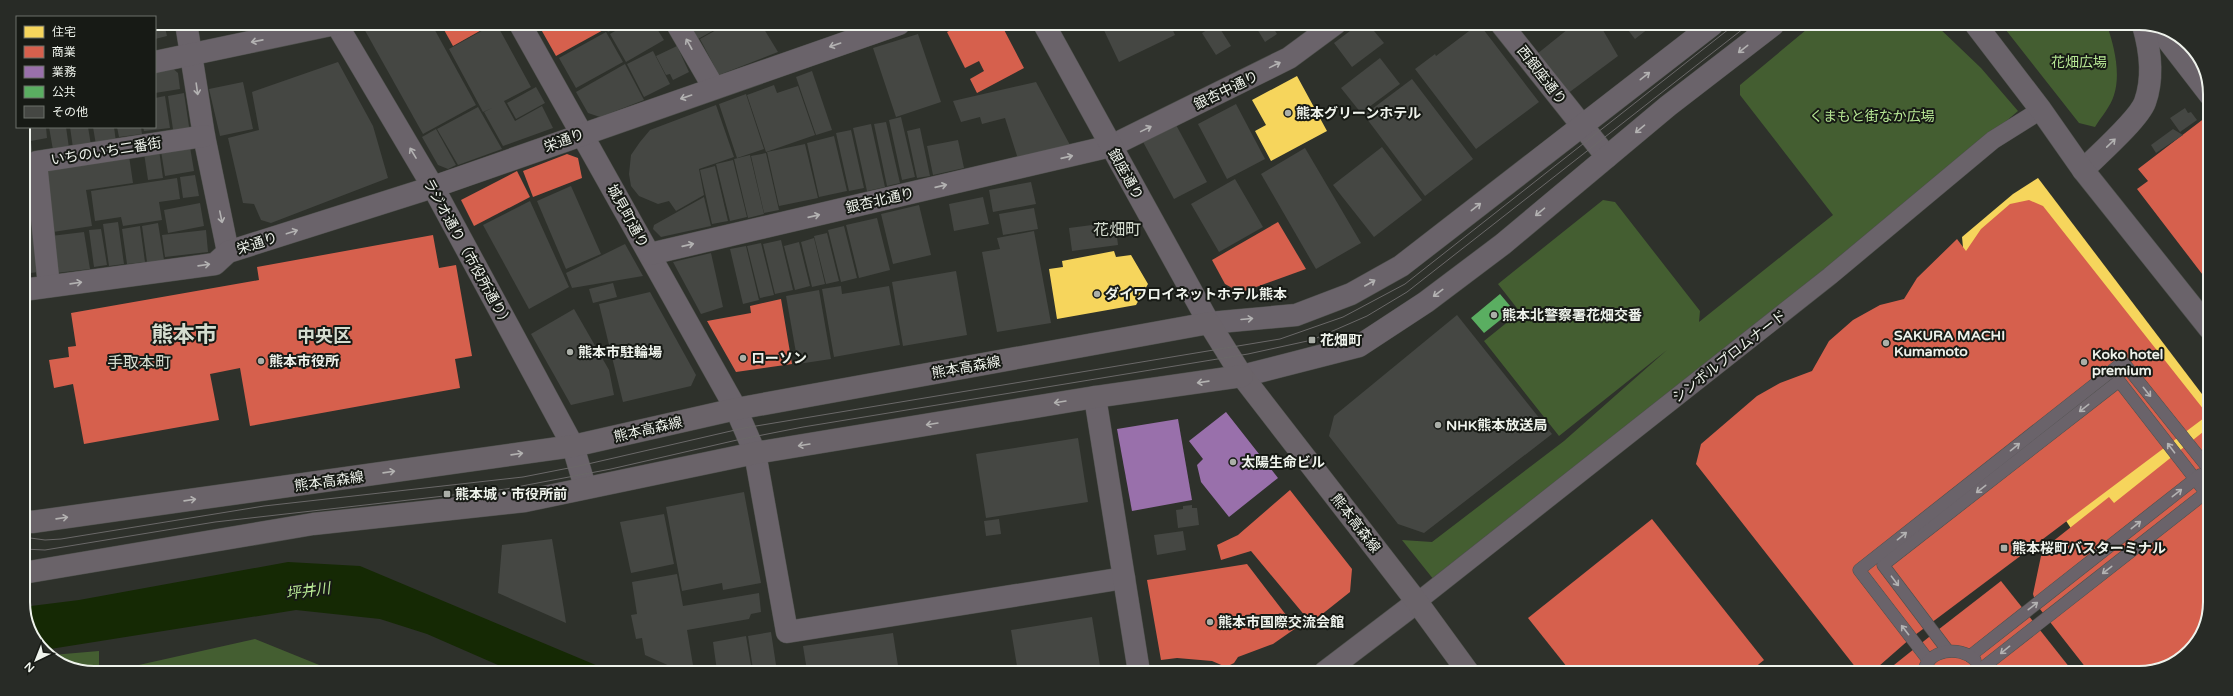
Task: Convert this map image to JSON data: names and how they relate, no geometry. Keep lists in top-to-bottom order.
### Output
{
  "streets": {
    "main road": ["熊本高森線"],
    "street": [
      "西銀座通り",
      "銀杏中通り",
      "栄通り",
      "いちのいち二番街",
      "銀座通り",
      "銀杏北通り",
      "城見町通り",
      "ラジオ通り（市役所通り）",
      "シンボルプロムナード"
    ]
  },
  "crossings": [
    ["銀杏中通り", "銀座通り"],
    ["銀杏中通り", "銀杏北通り"],
    ["栄通り", "城見町通り"],
    ["栄通り", "ラジオ通り（市役所通り）"],
    ["銀座通り", "銀杏北通り"],
    ["銀座通り", "熊本高森線"],
    ["銀杏北通り", "城見町通り"],
    ["城見町通り", "熊本高森線"],
    ["ラジオ通り（市役所通り）", "熊本高森線"],
    ["シンボルプロムナード", "熊本高森線"]
  ],
  "one_way": ["銀杏中通り", "銀杏北通り"],
  "districts": [
    "花畑町",
    "熊本市",
    "中央区",
    "手取本町"
  ],
  "water": ["坪井川"],
  "parks": ["花畑広場", "くまもと街なか広場"],
  "places": {
    "other": [
      "熊本グリーンホテル",
      "ダイワロイネットホテル熊本",
      "熊本北警察署花畑交番",
      "SAKURA MACHI Kumamoto",
      "熊本市駐輪場",
      "ローソン",
      "熊本市役所",
      "Koko hotel premium",
      "NHK熊本放送局",
      "太陽生命ビル",
      "熊本市国際交流会館"
    ],
    "transit": ["花畑町", "熊本城・市役所前", "熊本桜町バスターミナル"]
  },
  "legend": [
    "住宅",
    "商業",
    "業務",
    "公共",
    "その他"
  ],
  "north": "bottom left"
}
